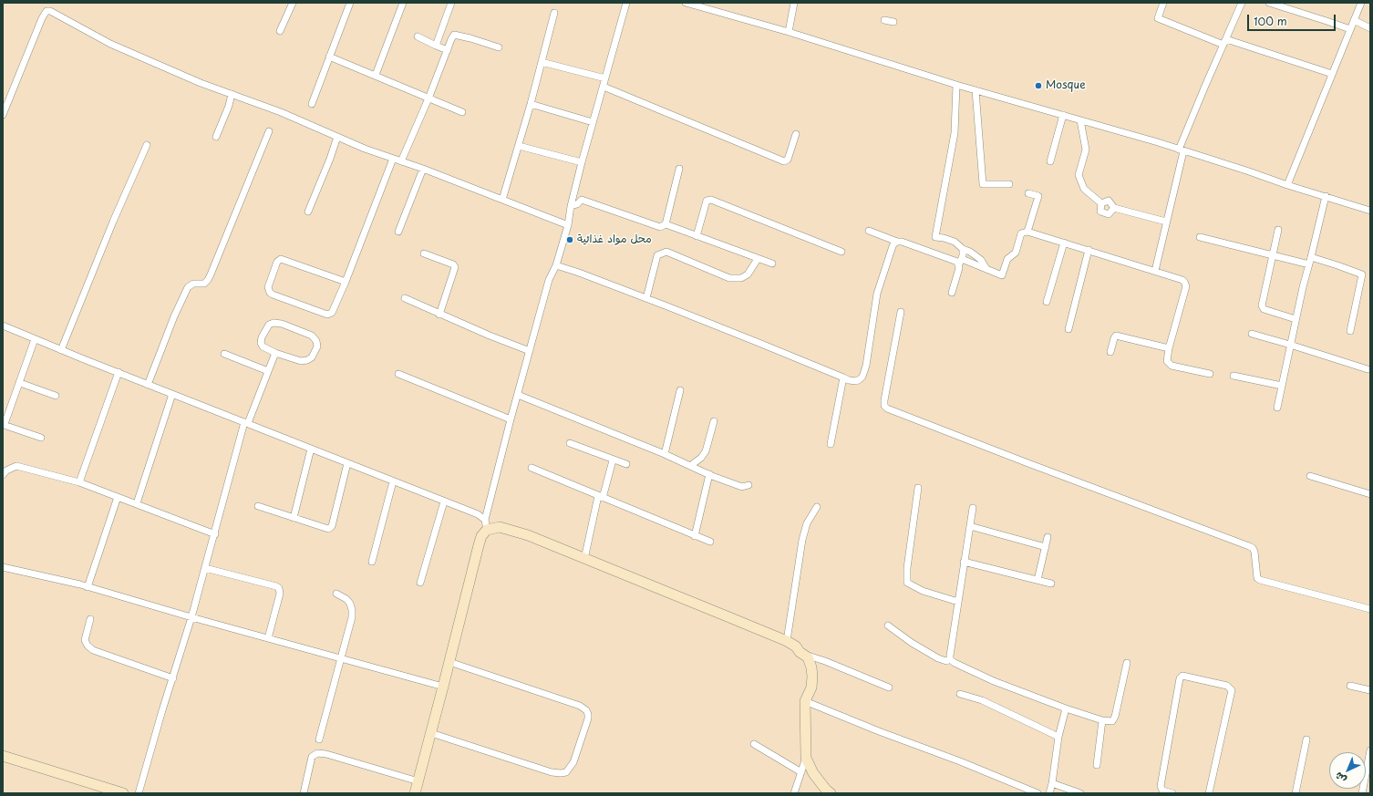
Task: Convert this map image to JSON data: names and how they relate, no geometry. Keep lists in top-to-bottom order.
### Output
{
  "places": ["Mosque", "محل مواد غذائية"],
  "scale_bar": "100 m",
  "north": "bottom left"
}
